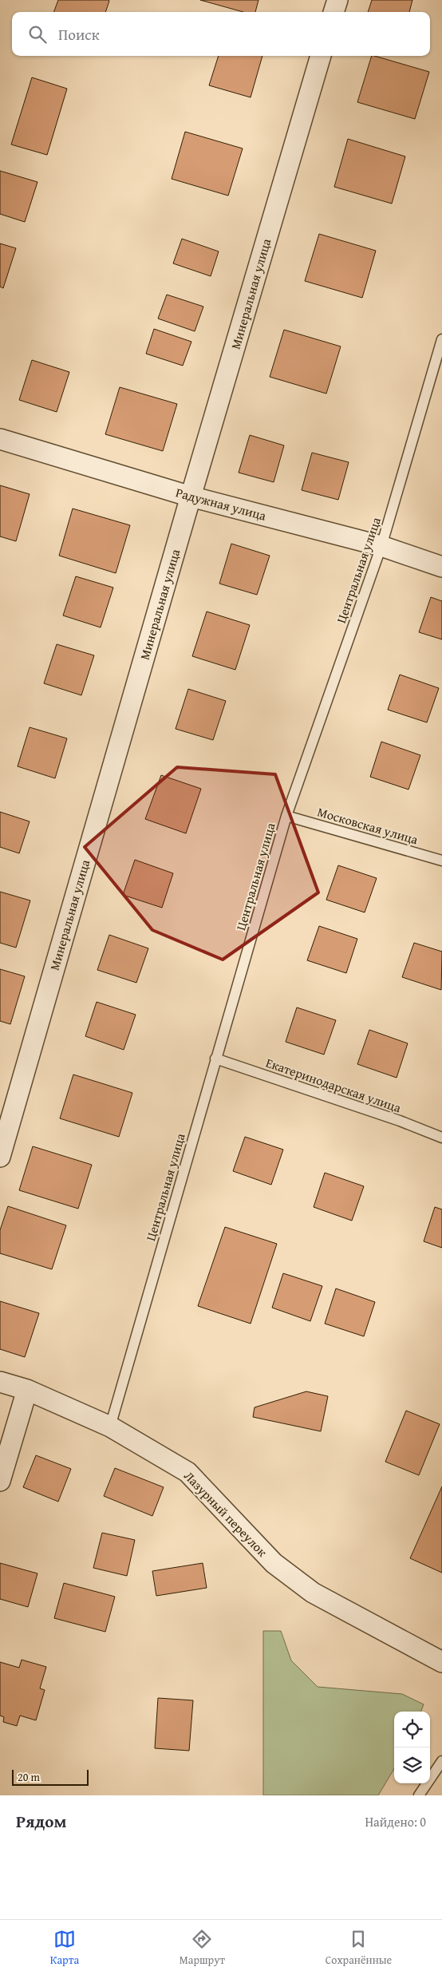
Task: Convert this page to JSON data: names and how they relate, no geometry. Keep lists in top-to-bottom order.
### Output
{
  "streets": {
    "street": ["Минеральная улица", "Радужная улица", "Лазурный переулок"],
    "lane": ["Центральная улица", "Московская улица", "Екатеринодарская улица"]
  },
  "crossings": [
    ["Минеральная улица", "Радужная улица"],
    ["Радужная улица", "Центральная улица"],
    ["Центральная улица", "Московская улица"],
    ["Центральная улица", "Екатеринодарская улица"],
    ["Центральная улица", "Лазурный переулок"]
  ],
  "scale_bar": "20 m",
  "page": {
    "search": "Поиск",
    "scale": "20 m",
    "heading": ["Рядом", "Найдено: 0"],
    "nav": ["Карта", "Маршрут", "Сохранённые"]
  }
}
